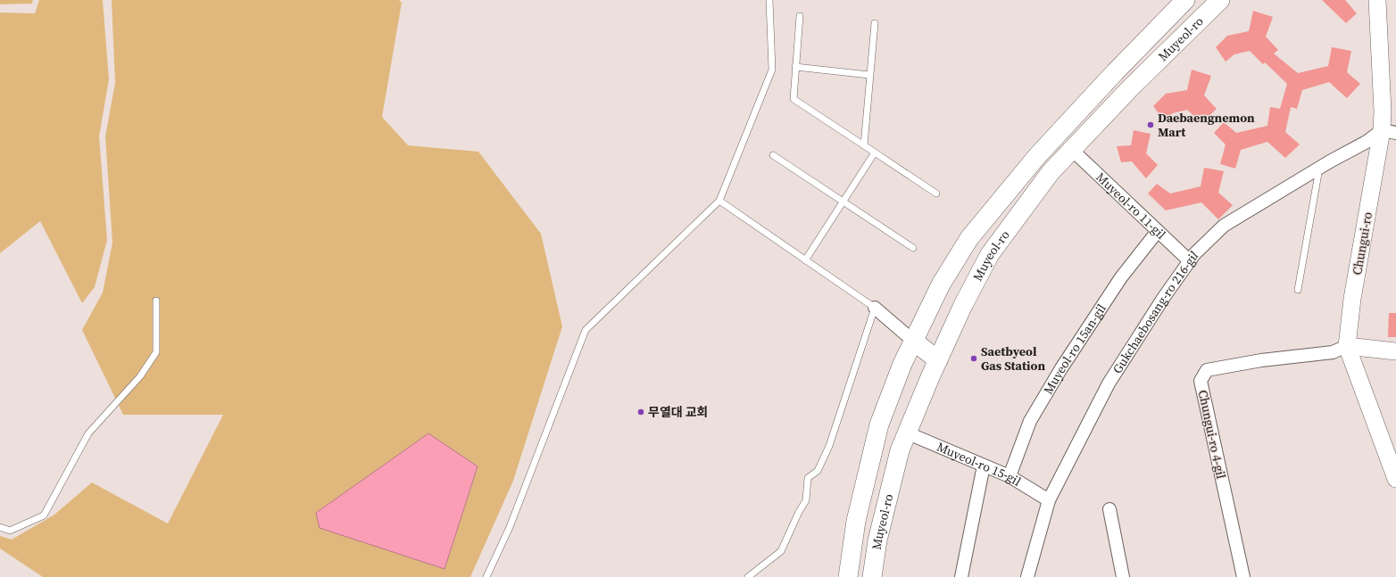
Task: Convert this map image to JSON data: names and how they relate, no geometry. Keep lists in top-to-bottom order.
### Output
{
  "streets": {
    "main road": ["Muyeol-ro"],
    "street": [
      "Muyeol-ro 11-gil",
      "Chungui-ro",
      "Gukchaebosang-ro 216-gil",
      "Muyeol-ro 15an-gil",
      "Chungui-ro 4-gil",
      "Muyeol-ro 15-gil"
    ]
  },
  "crossings": [
    ["Muyeol-ro", "Muyeol-ro 11-gil"],
    ["Muyeol-ro", "Muyeol-ro 15-gil"],
    ["Muyeol-ro 11-gil", "Gukchaebosang-ro 216-gil"],
    ["Muyeol-ro 11-gil", "Muyeol-ro 15an-gil"],
    ["Chungui-ro", "Gukchaebosang-ro 216-gil"],
    ["Chungui-ro", "Chungui-ro 4-gil"],
    ["Gukchaebosang-ro 216-gil", "Muyeol-ro 15-gil"],
    ["Muyeol-ro 15an-gil", "Muyeol-ro 15-gil"]
  ],
  "places": ["Daebaengnemon Mart", "Saetbyeol Gas Station", "무열대 교회"]
}
